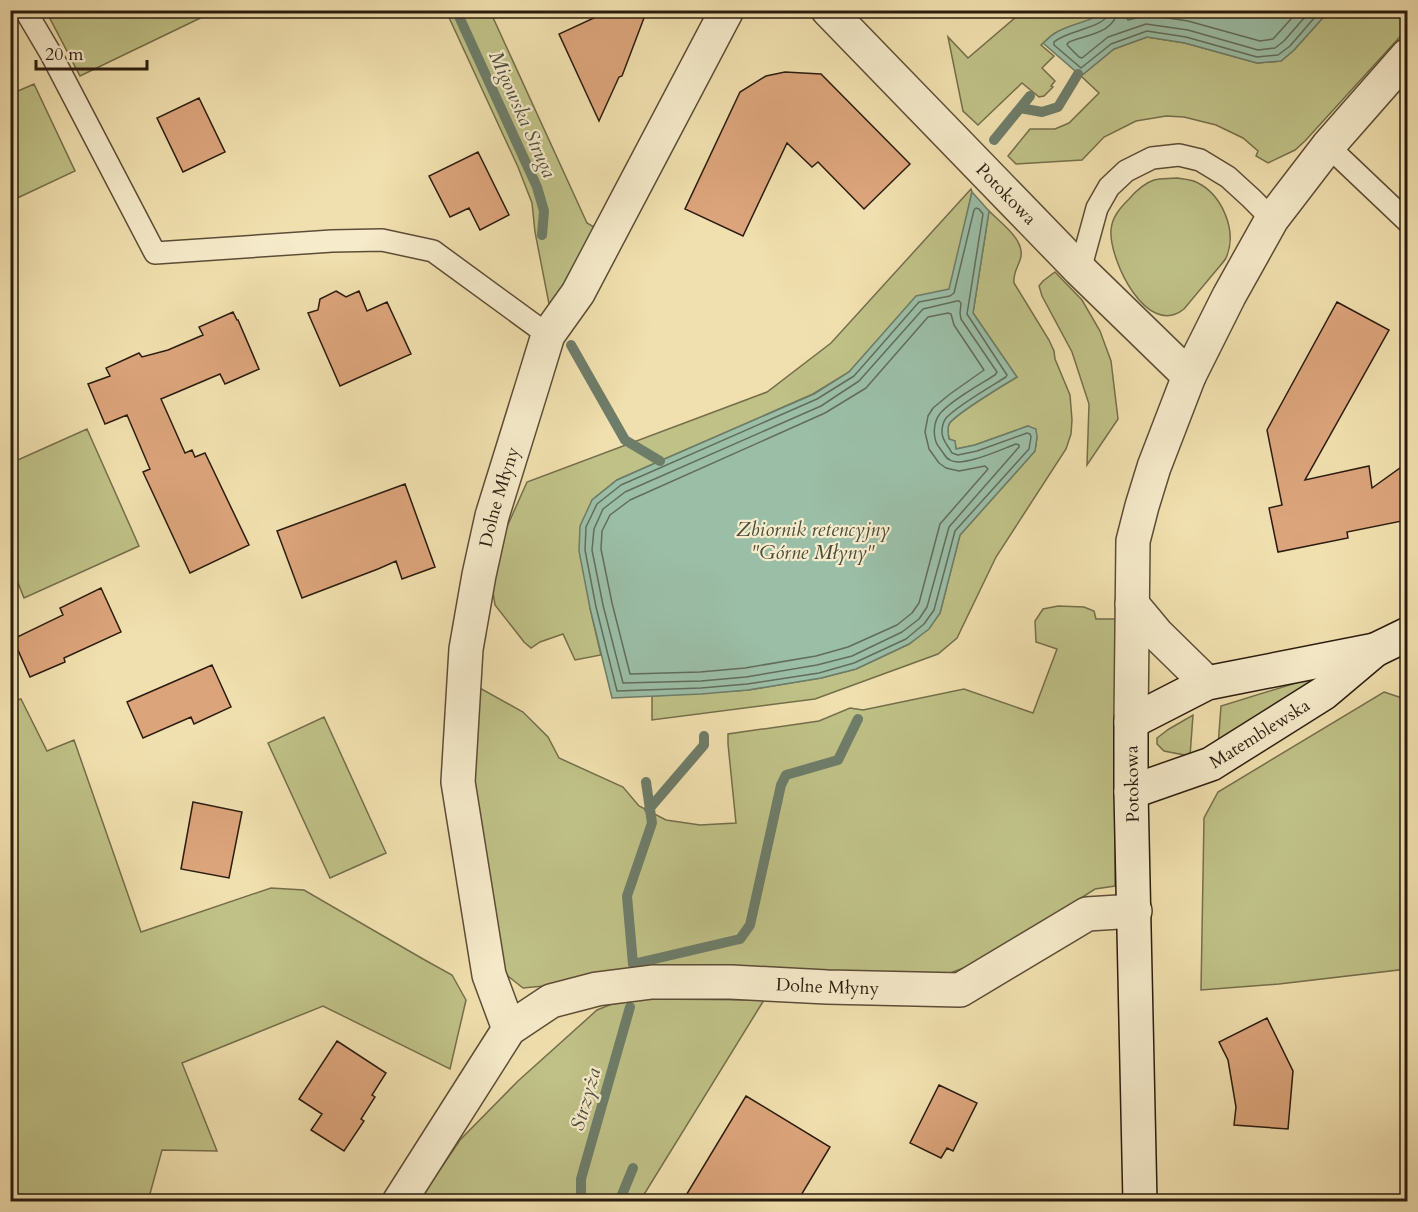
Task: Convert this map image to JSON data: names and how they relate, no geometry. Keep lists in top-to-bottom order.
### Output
{
  "streets": {
    "street": ["Potokowa", "Dolne Młyny", "Matemblewska"]
  },
  "crossings": [
    ["Potokowa", "Dolne Młyny"],
    ["Potokowa", "Matemblewska"]
  ],
  "water": ["Migowska Struga", "Zbiornik retencyjny \"Górne Młyny\"", "Strzyża"],
  "scale_bar": "20 m"
}
